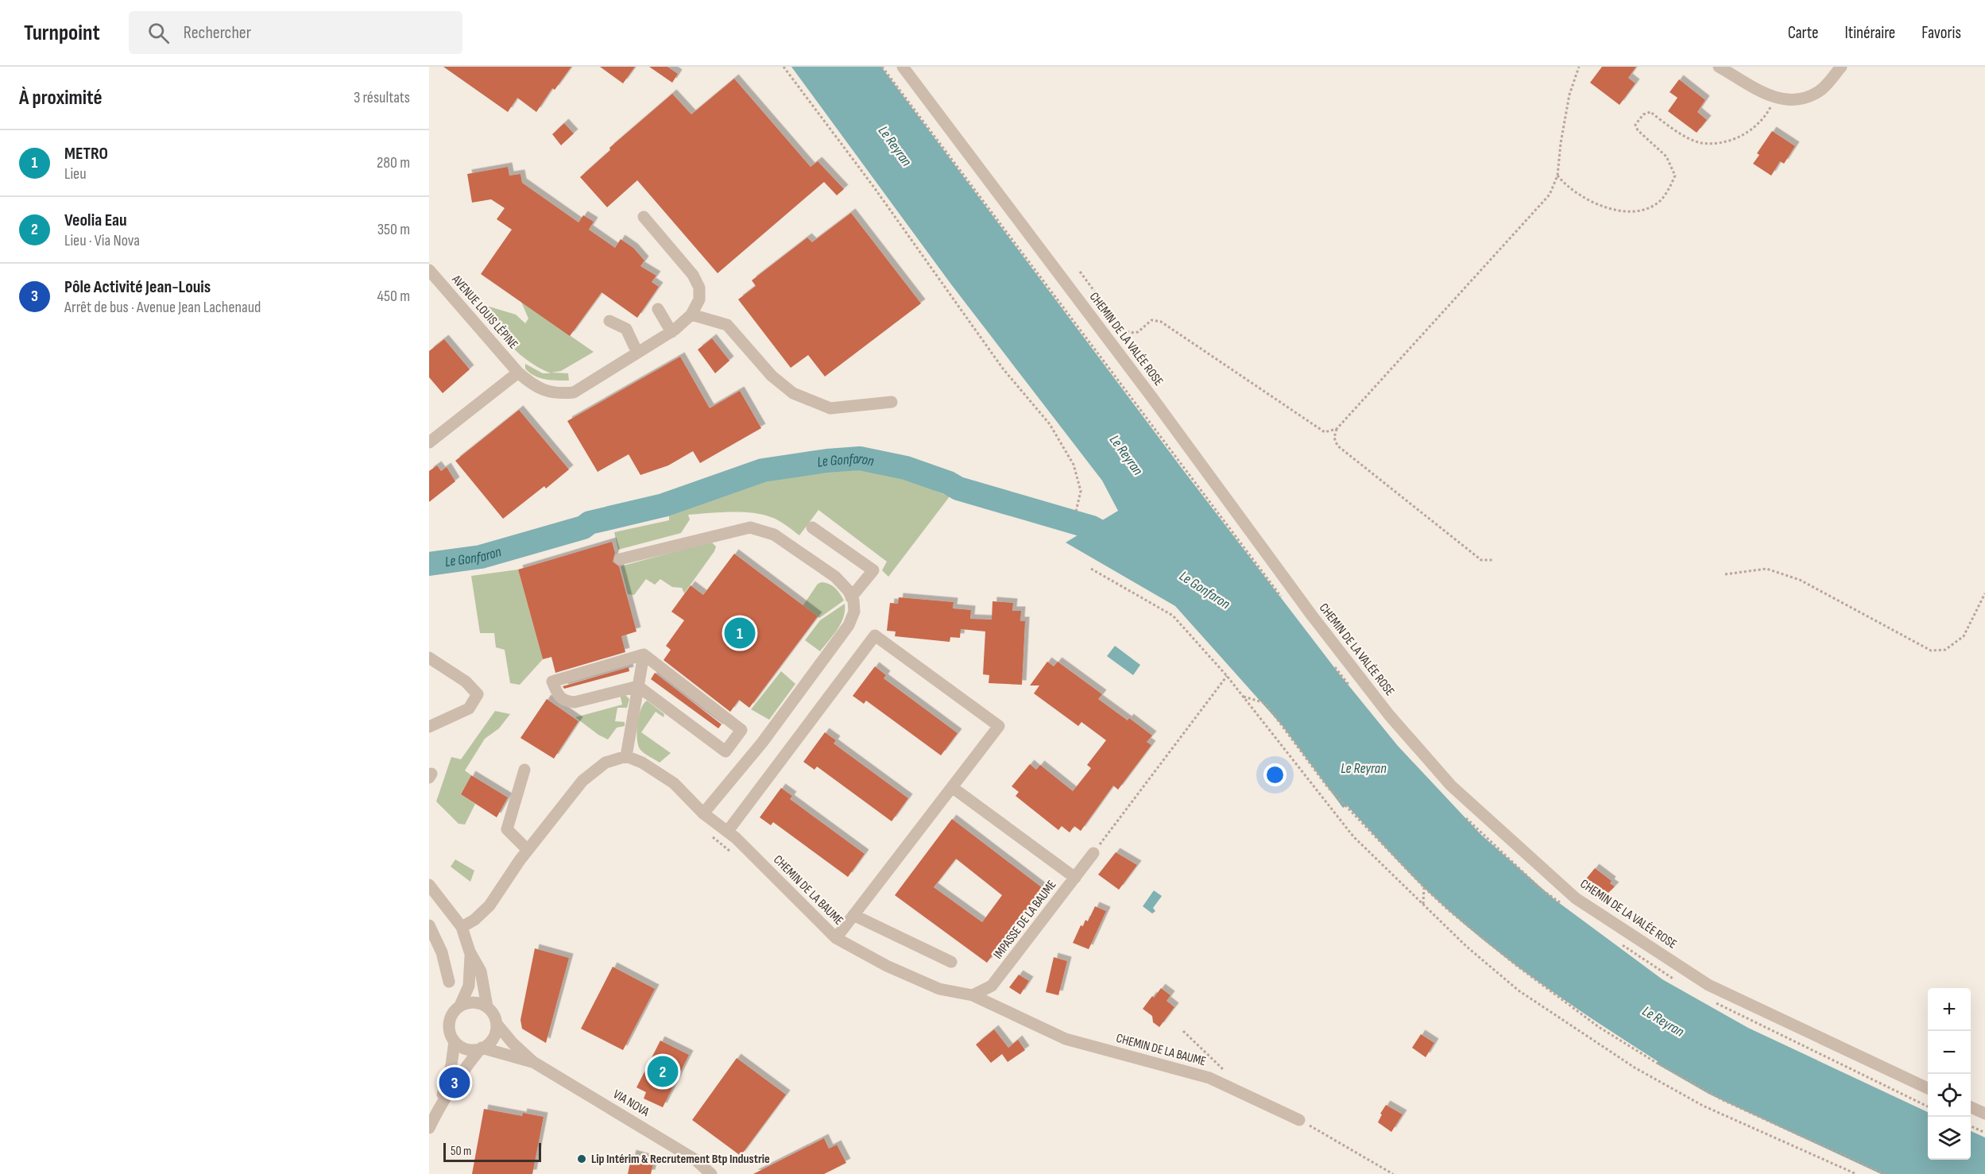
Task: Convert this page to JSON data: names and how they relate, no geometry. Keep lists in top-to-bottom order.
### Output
{
  "streets": {
    "street": [
      "AVENUE LOUIS LÉPINE",
      "CHEMIN DE LA VALÉE ROSE",
      "CHEMIN DE LA BAUME",
      "IMPASSE DE LA BAUME",
      "VIA NOVA"
    ]
  },
  "crossings": [
    ["CHEMIN DE LA BAUME", "IMPASSE DE LA BAUME"]
  ],
  "water": ["Le Reyran", "Le Gonfaron"],
  "places": ["Lip Intérim & Recrutement Btp Industrie"],
  "scale_bar": "50 m",
  "page": {
    "header": "Turnpoint",
    "search": "Rechercher",
    "nav": ["Carte", "Itinéraire", "Favoris"],
    "heading": ["À proximité", "3 résultats"],
    "list": [
      {
        "mark": "1",
        "name": "METRO",
        "note": "Lieu",
        "value": "280 m"
      },
      {
        "mark": "2",
        "name": "Veolia Eau",
        "note": "Lieu · Via Nova",
        "value": "350 m"
      },
      {
        "mark": "3",
        "name": "Pôle Activité Jean-Louis",
        "note": "Arrêt de bus · Avenue Jean Lachenaud",
        "value": "450 m"
      }
    ],
    "pins": ["1", "2", "3"],
    "map_buttons": ["+", "−"],
    "scale": "50 m"
  }
}
